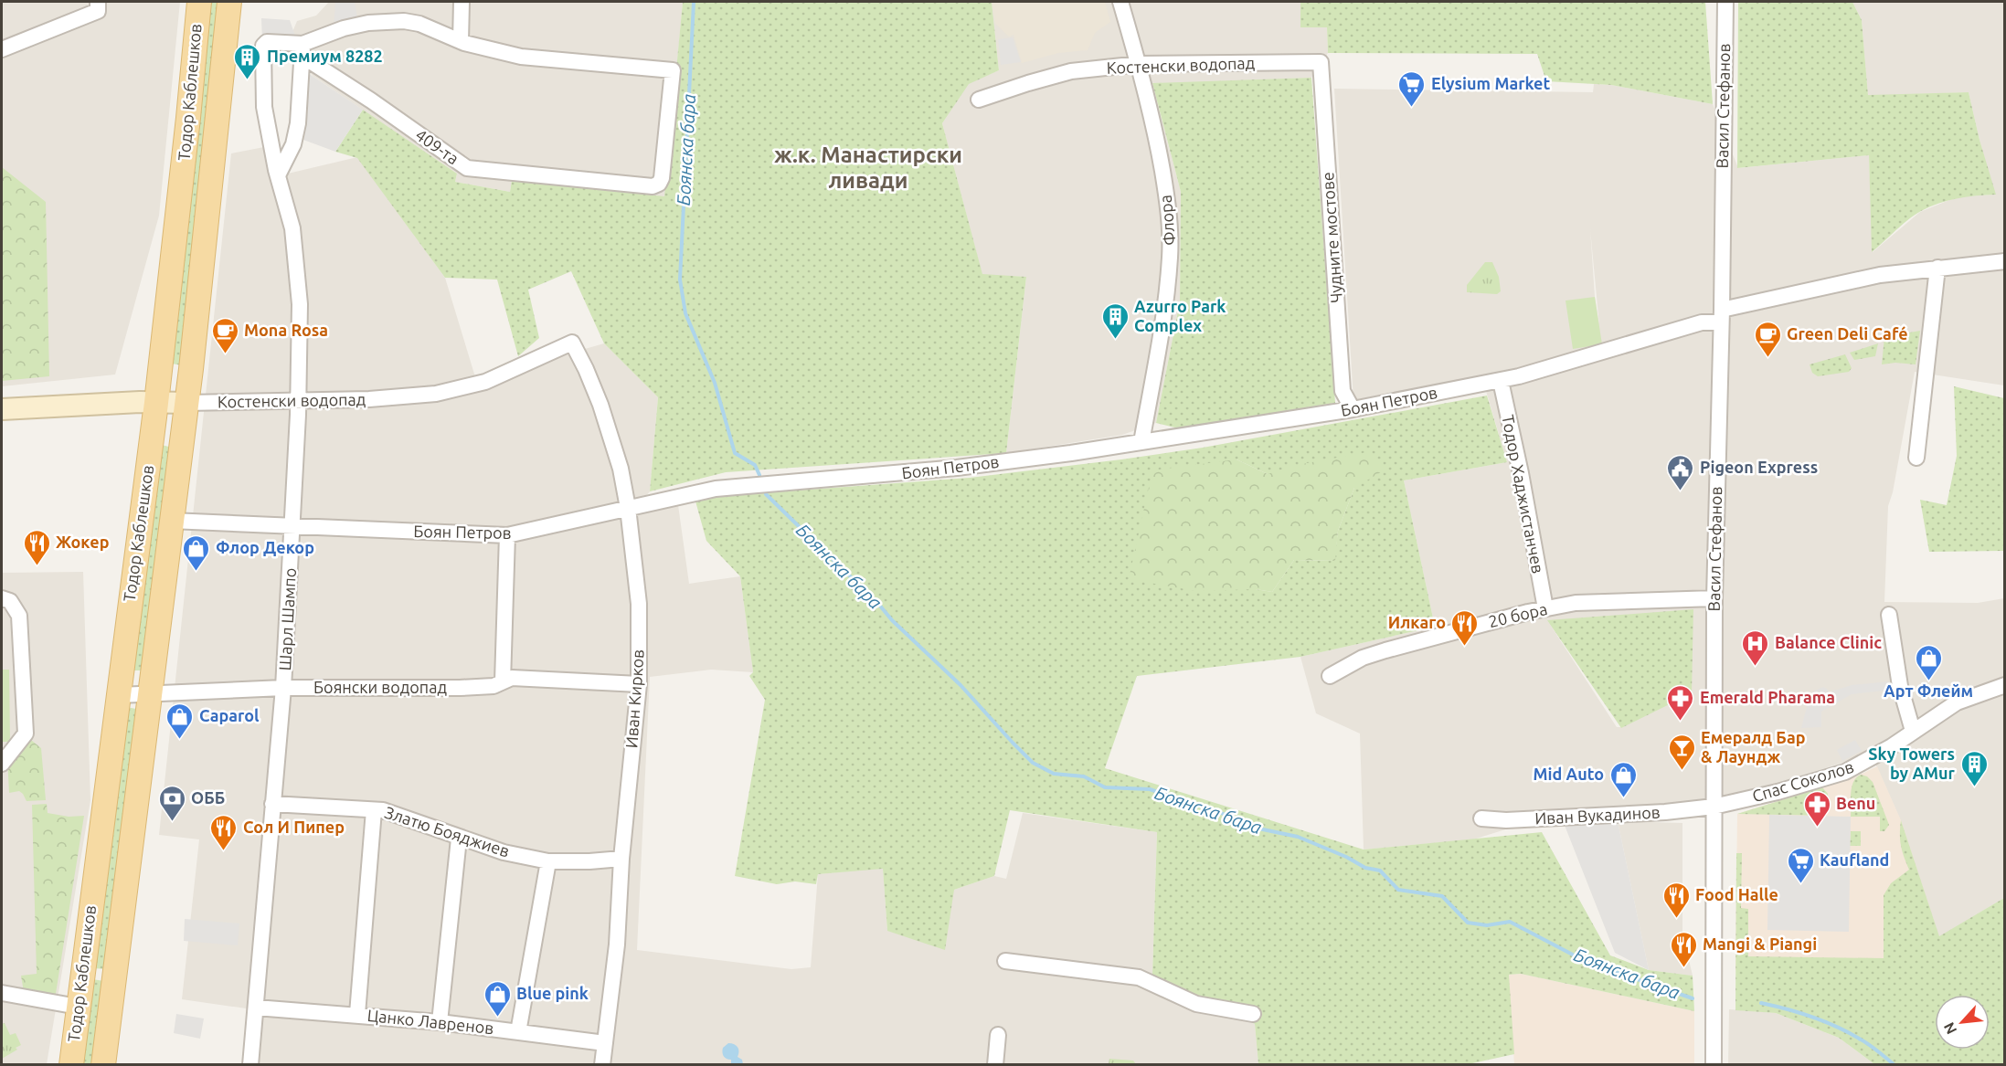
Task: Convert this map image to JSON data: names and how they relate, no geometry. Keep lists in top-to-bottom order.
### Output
{
  "streets": {
    "main road": ["Тодор Каблешков"],
    "street": [
      "Костенски водопад",
      "Васил Стефанов",
      "409-та",
      "Флора",
      "Чудните мостове",
      "Боян Петров",
      "Тодор Хаджистанчев",
      "20 бора",
      "Шарл Шампо",
      "Боянски водопад",
      "Иван Кирков",
      "Спас Соколов",
      "Иван Вукадинов",
      "Златю Бояджиев",
      "Цанко Лавренов"
    ]
  },
  "crossings": [
    ["Костенски водопад", "Тодор Каблешков"],
    ["Костенски водопад", "Флора"],
    ["Костенски водопад", "Чудните мостове"],
    ["Костенски водопад", "Шарл Шампо"],
    ["Костенски водопад", "Иван Кирков"],
    ["Тодор Каблешков", "Боян Петров"],
    ["Тодор Каблешков", "Боянски водопад"],
    ["Васил Стефанов", "Боян Петров"],
    ["Васил Стефанов", "20 бора"],
    ["Васил Стефанов", "Спас Соколов"],
    ["Васил Стефанов", "Иван Вукадинов"],
    ["409-та", "Шарл Шампо"],
    ["Флора", "Боян Петров"],
    ["Чудните мостове", "Боян Петров"],
    ["Боян Петров", "Тодор Хаджистанчев"],
    ["Боян Петров", "Шарл Шампо"],
    ["Боян Петров", "Иван Кирков"],
    ["Тодор Хаджистанчев", "20 бора"],
    ["Шарл Шампо", "Боянски водопад"],
    ["Шарл Шампо", "Златю Бояджиев"],
    ["Шарл Шампо", "Цанко Лавренов"],
    ["Боянски водопад", "Иван Кирков"],
    ["Иван Кирков", "Златю Бояджиев"],
    ["Иван Кирков", "Цанко Лавренов"],
    ["Спас Соколов", "Иван Вукадинов"]
  ],
  "districts": ["ж.к. Манастирски ливади"],
  "water": ["Боянска бара"],
  "places": {
    "building": ["Премиум 8282", "Azurro Park Complex", "Sky Towers by AMur"],
    "supermarket": ["Elysium Market", "Kaufland"],
    "cafe": ["Mona Rosa", "Green Deli Café"],
    "public building": ["Pigeon Express"],
    "restaurant": [
      "Жокер",
      "Илкаго",
      "Сол И Пипер",
      "Food Halle",
      "Mangi & Piangi"
    ],
    "shop": [
      "Флор Декор",
      "Арт Флейм",
      "Caparol",
      "Mid Auto",
      "Blue pink"
    ],
    "hospital": ["Balance Clinic"],
    "pharmacy": ["Emerald Pharama", "Benu"],
    "bar": ["Емералд Бар & Лаундж"],
    "bank": ["ОББ"]
  },
  "north": "bottom left"
}
